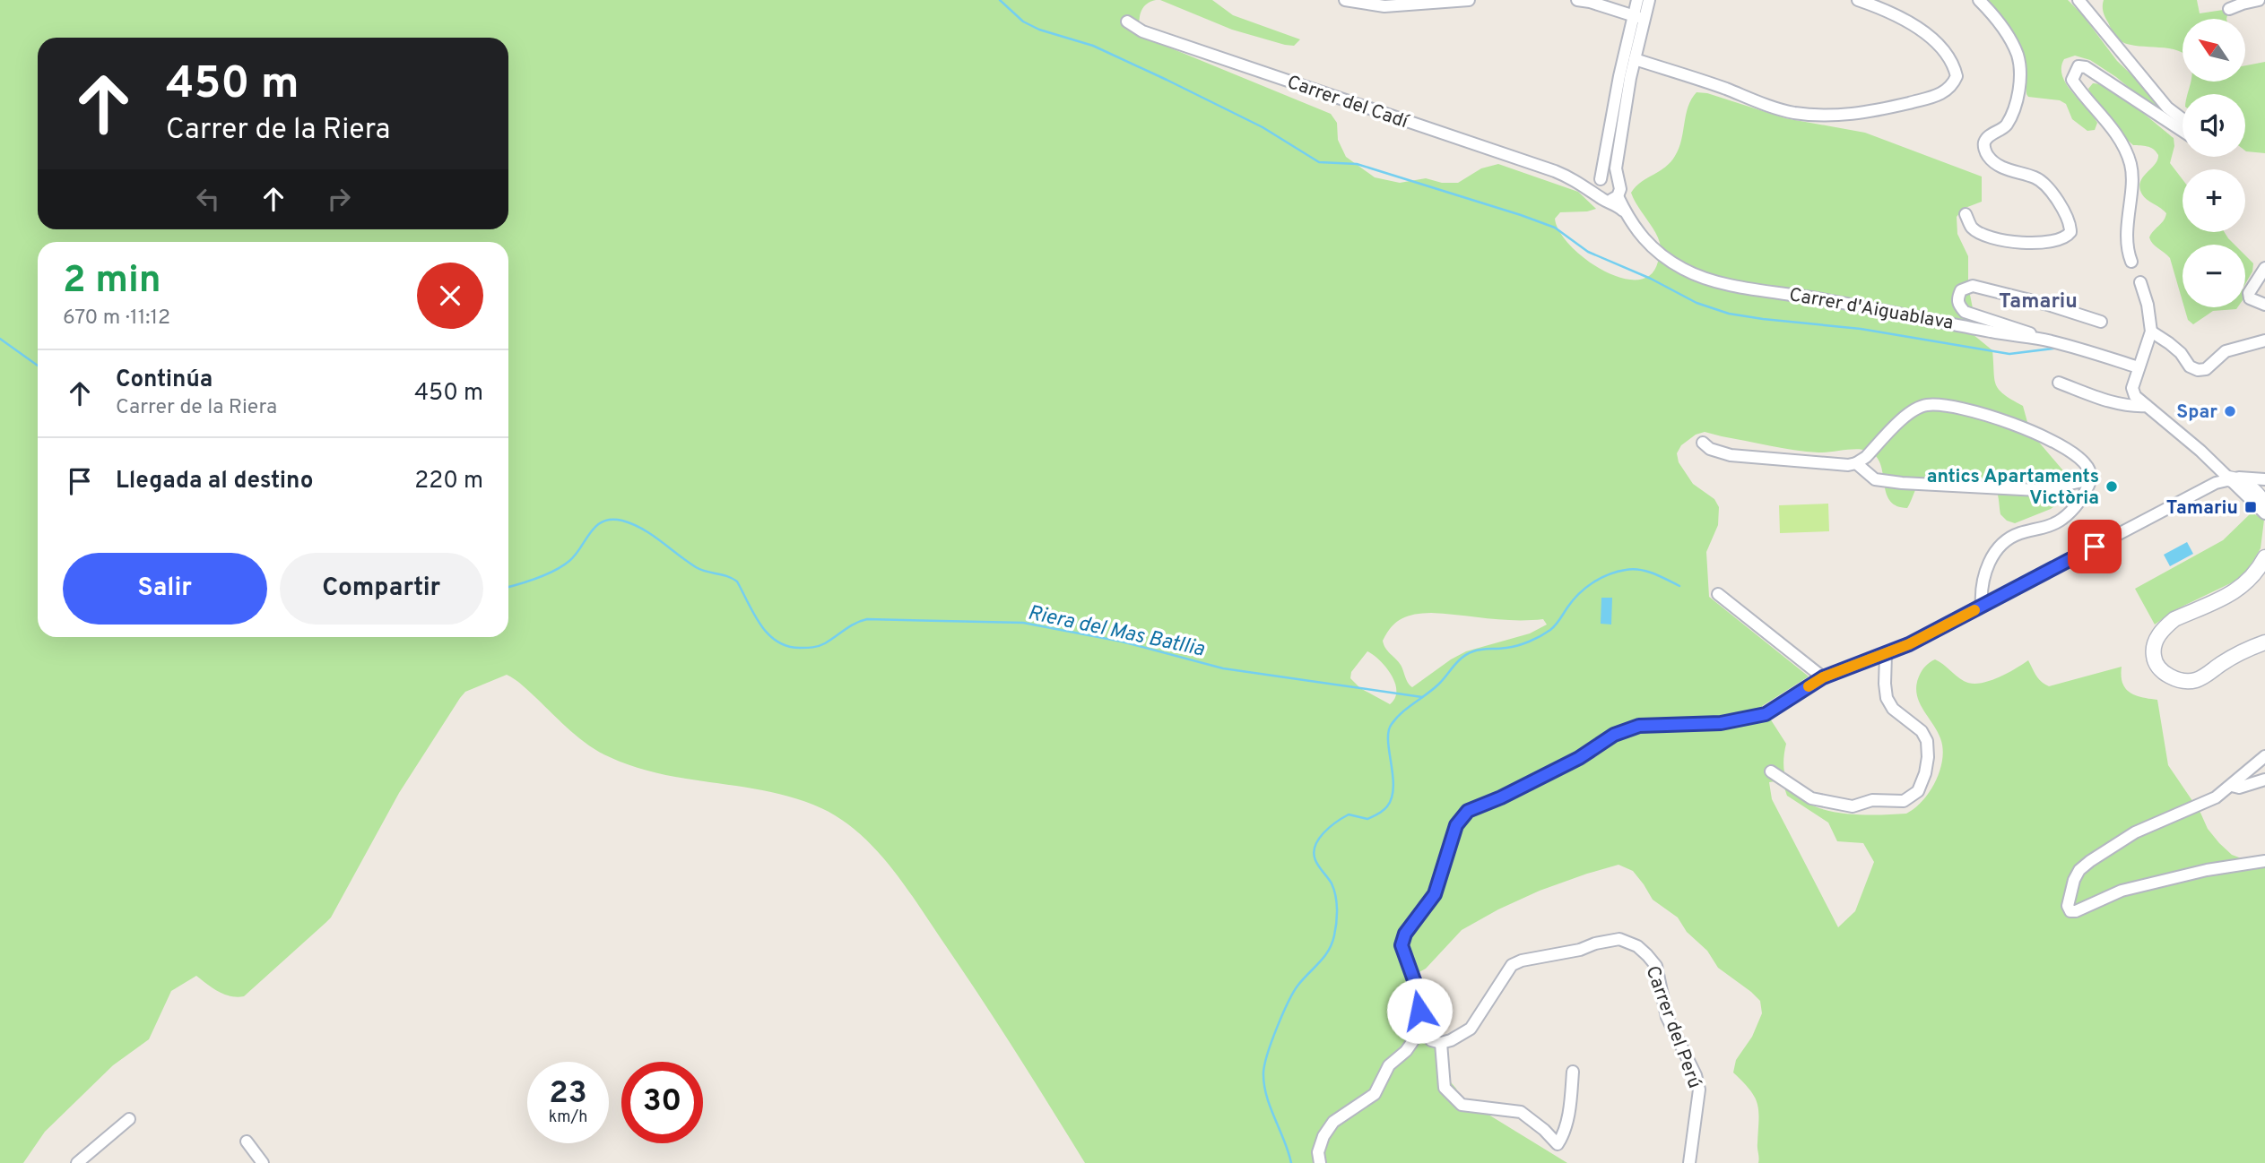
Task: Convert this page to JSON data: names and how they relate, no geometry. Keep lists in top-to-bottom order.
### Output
{
  "streets": {
    "street": ["Carrer del Cadí", "Carrer d'Aiguablava", "Carrer del Perú"]
  },
  "crossings": [
    ["Carrer del Cadí", "Carrer d'Aiguablava"]
  ],
  "districts": ["Tamariu"],
  "water": ["Riera del Mas Batllia"],
  "places": {
    "other": ["Spar", "antics Apartaments Victòria"],
    "transit": ["Tamariu"]
  },
  "north": "top left",
  "page": {
    "map_buttons": ["+", "−"],
    "turn": ["450 m", "Carrer de la Riera"],
    "heading": ["2 min", "670 m · 11:12"],
    "list": [
      {
        "name": "Continúa",
        "note": "Carrer de la Riera",
        "value": "450 m"
      },
      {
        "name": "Llegada al destino",
        "value": "220 m"
      }
    ],
    "buttons": ["Salir", "Compartir"],
    "speed": "23 km/h",
    "limit": "30"
  }
}
